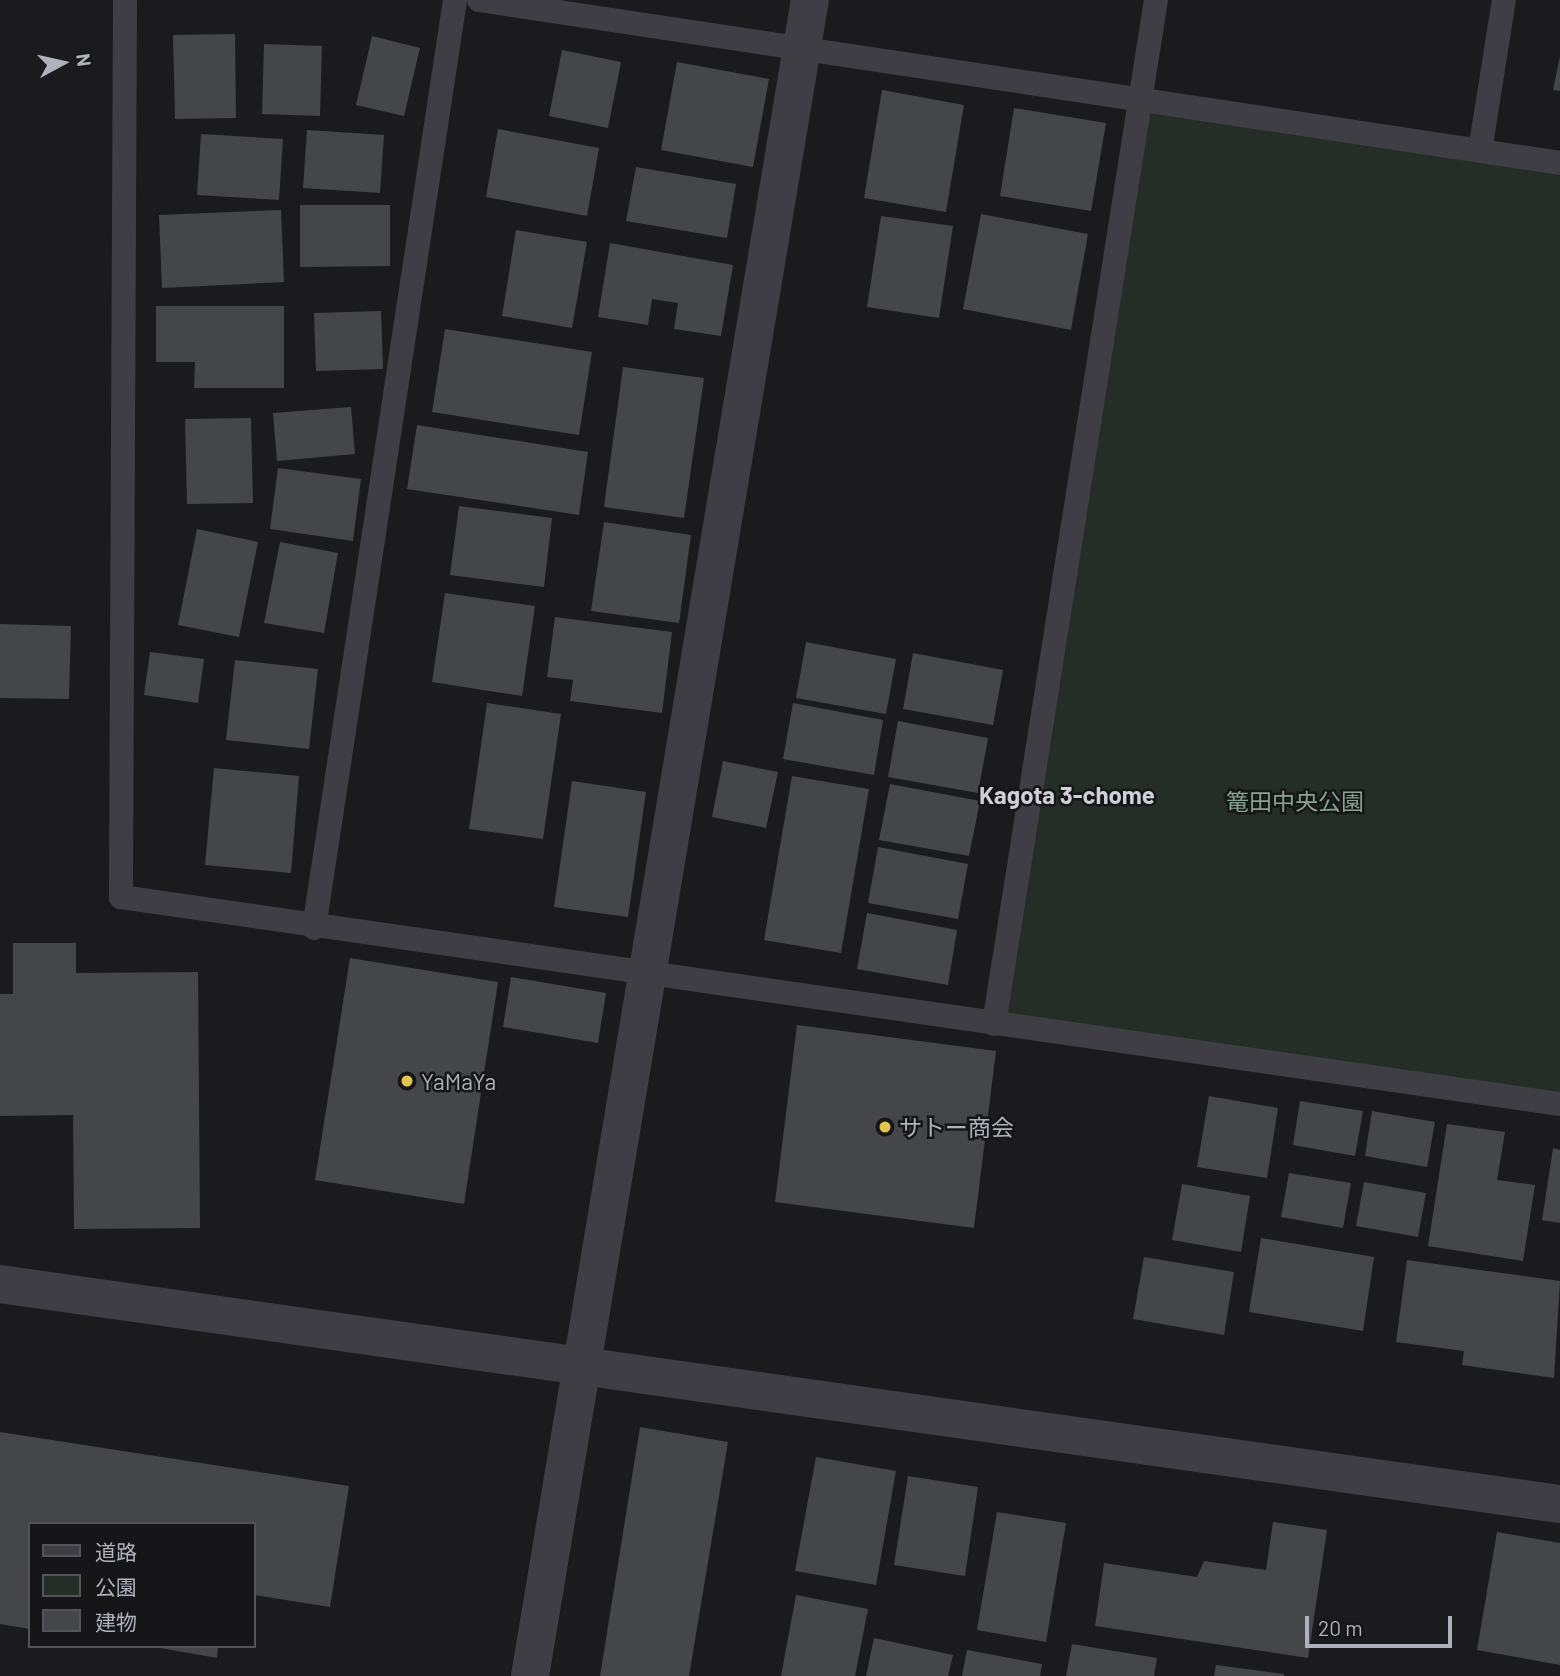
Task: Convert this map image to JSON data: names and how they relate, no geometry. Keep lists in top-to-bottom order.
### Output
{
  "districts": ["Kagota 3-chome"],
  "parks": ["篭田中央公園"],
  "places": ["YaMaYa", "サトー商会"],
  "legend": ["道路", "公園", "建物"],
  "scale_bar": "20 m",
  "north": "right"
}
